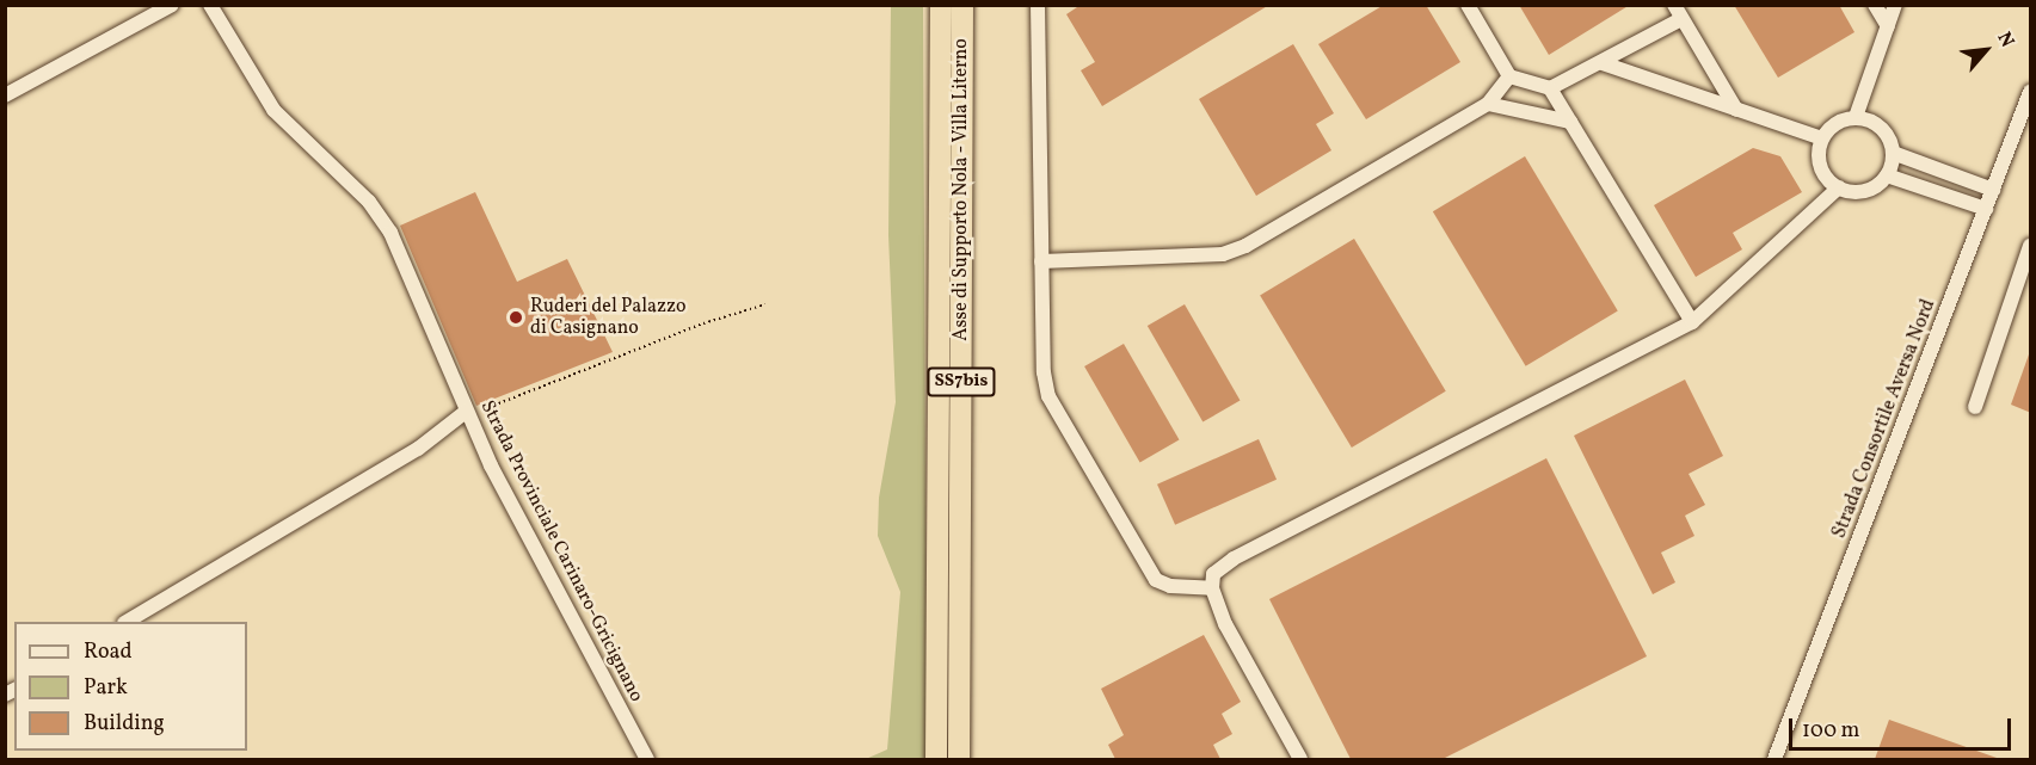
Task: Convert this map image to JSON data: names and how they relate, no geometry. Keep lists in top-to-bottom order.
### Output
{
  "streets": {
    "highway": ["Asse di Supporto Nola - Villa Literno", "SS7bis"],
    "street": ["Strada Consortile Aversa Nord", "Strada Provinciale Carinaro-Gricignano"]
  },
  "places": ["Ruderi del Palazzo di Casignano"],
  "legend": ["Road", "Park", "Building"],
  "scale_bar": "100 m",
  "north": "top right"
}
